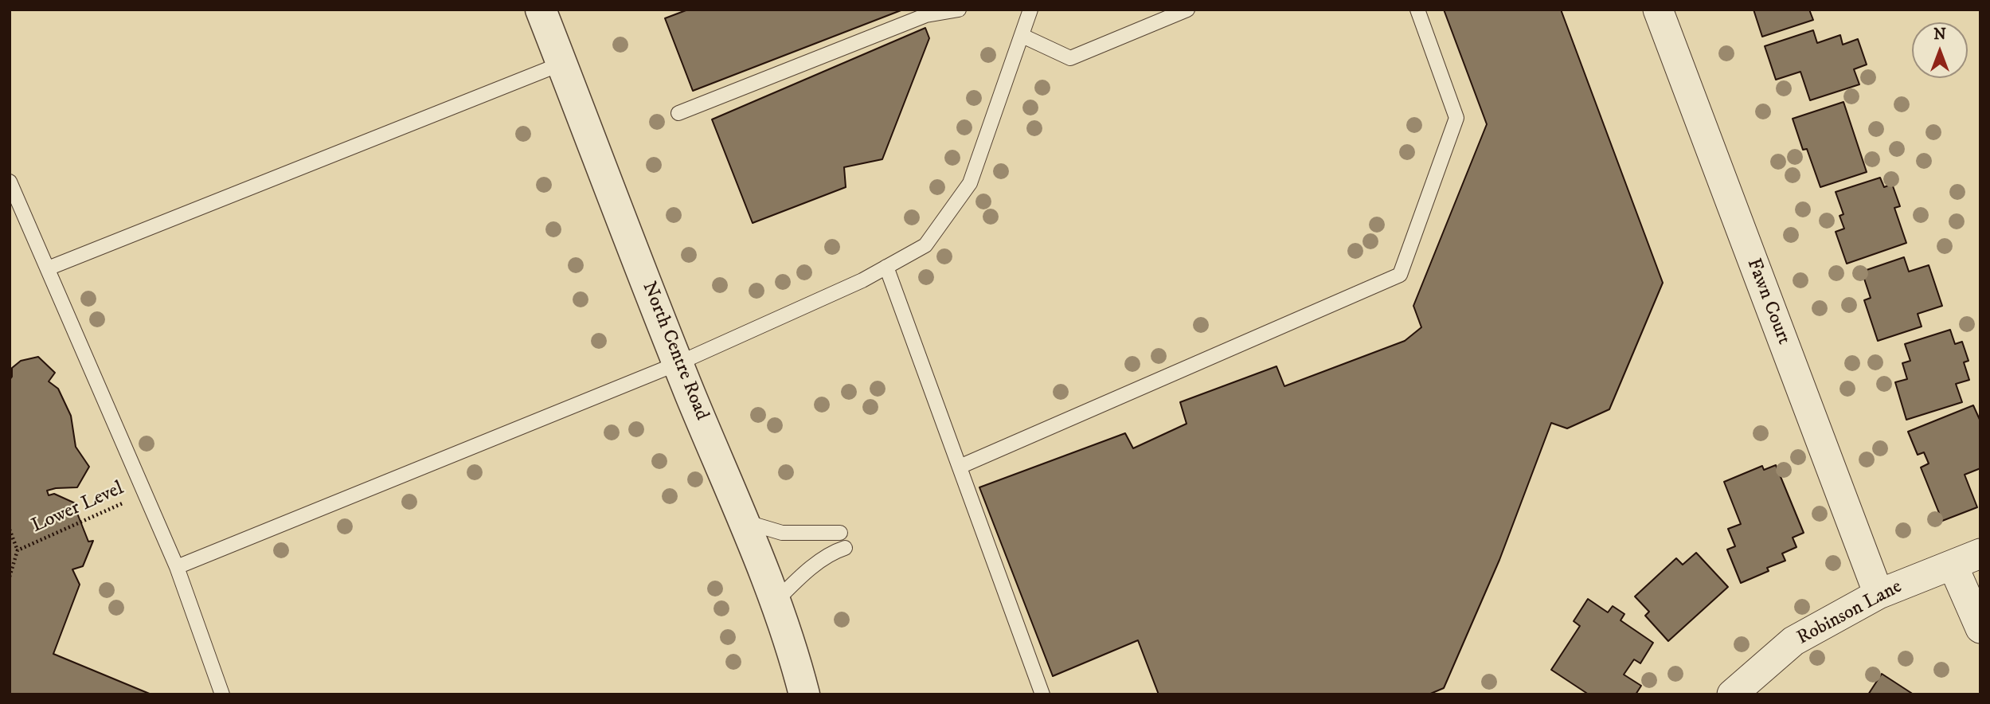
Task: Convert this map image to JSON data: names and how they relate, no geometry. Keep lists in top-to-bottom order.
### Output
{
  "streets": {
    "street": ["Fawn Court", "North Centre Road", "Robinson Lane"],
    "path": ["Lower Level"]
  },
  "crossings": [
    ["Fawn Court", "Robinson Lane"]
  ],
  "north": "top"
}
